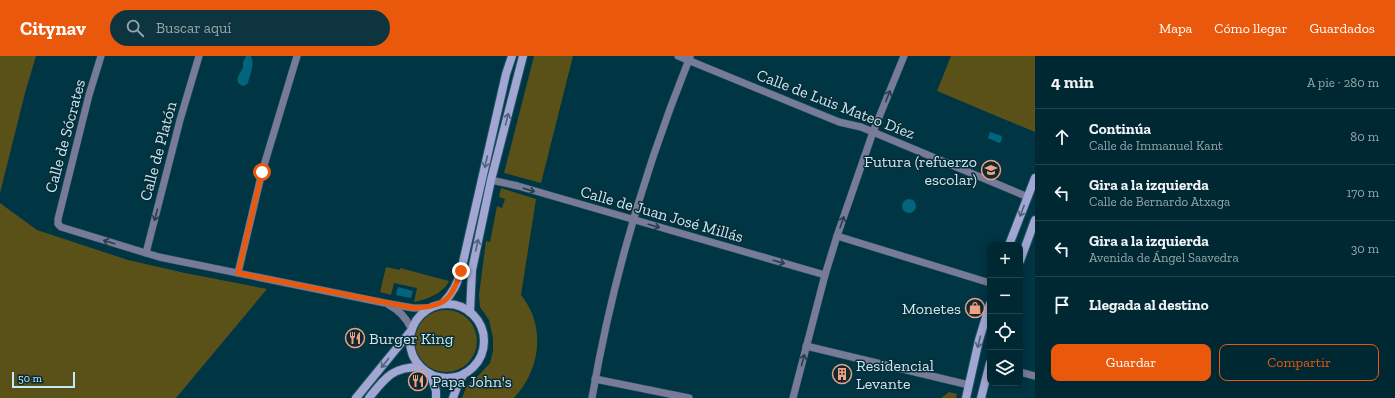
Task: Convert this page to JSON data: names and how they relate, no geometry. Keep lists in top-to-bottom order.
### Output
{
  "streets": {
    "street": [
      "Calle de Luis Mateo Díez",
      "Calle de Sócrates",
      "Calle de Platón",
      "Calle de Juan José Millás"
    ]
  },
  "crossings": [
    ["Calle de Sócrates", "Calle de Platón"]
  ],
  "one_way": ["Calle de Platón", "Calle de Juan José Millás"],
  "places": {
    "school or university": ["Futura (refuerzo escolar)"],
    "shop": ["Monetes"],
    "restaurant": ["Burger King", "Papa John's"],
    "building": ["Residencial Levante"]
  },
  "scale_bar": "50 m",
  "page": {
    "header": "Citynav",
    "search": "Buscar aquí",
    "nav": ["Mapa", "Cómo llegar", "Guardados"],
    "heading": ["4 min", "A pie · 280 m"],
    "list": [
      ["Continúa", "Calle de Immanuel Kant", "80 m"],
      ["Gira a la izquierda", "Calle de Bernardo Atxaga", "170 m"],
      ["Gira a la izquierda", "Avenida de Ángel Saavedra", "30 m"],
      "Llegada al destino"
    ],
    "map_buttons": ["+", "−"],
    "buttons": ["Guardar", "Compartir"],
    "scale": "50 m"
  }
}
